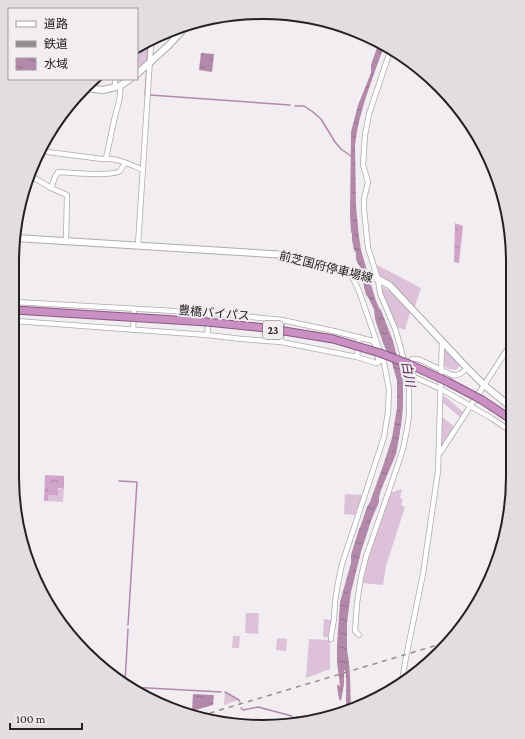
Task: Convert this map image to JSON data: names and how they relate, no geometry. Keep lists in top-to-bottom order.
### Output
{
  "streets": {
    "highway": ["豊橋バイパス", "23"],
    "main road": ["前芝国府停車場線"]
  },
  "water": ["白川"],
  "legend": ["道路", "鉄道", "水域"],
  "scale_bar": "100 m"
}
